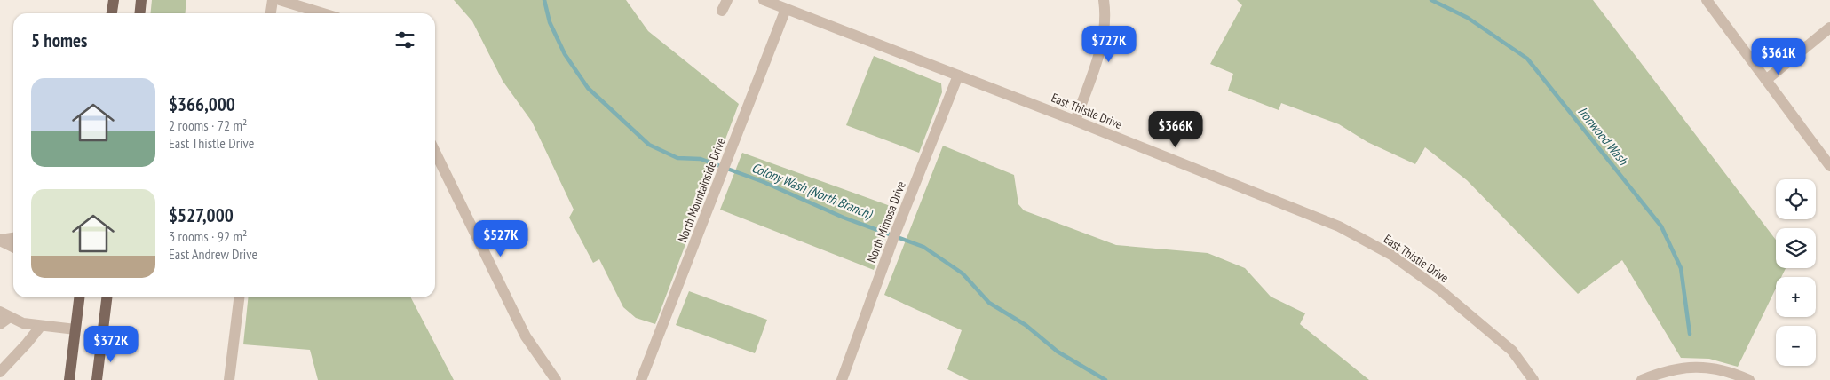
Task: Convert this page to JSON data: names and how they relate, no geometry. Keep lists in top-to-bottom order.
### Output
{
  "streets": {
    "street": ["East Thistle Drive", "North Mountainside Drive", "North Mimosa Drive"]
  },
  "crossings": [
    ["East Thistle Drive", "North Mountainside Drive"],
    ["East Thistle Drive", "North Mimosa Drive"]
  ],
  "water": ["Ironwood Wash", "Colony Wash (North Branch)"],
  "page": {
    "heading": "5 homes",
    "price": [
      "$727K",
      "$361K",
      "$366K",
      "$527K",
      "$372K"
    ],
    "list": [
      {
        "name": "$366,000",
        "note": "2 rooms · 72 m² · East Thistle Drive"
      },
      {
        "name": "$527,000",
        "note": "3 rooms · 92 m² · East Andrew Drive"
      }
    ],
    "map_buttons": ["+", "−"]
  }
}
